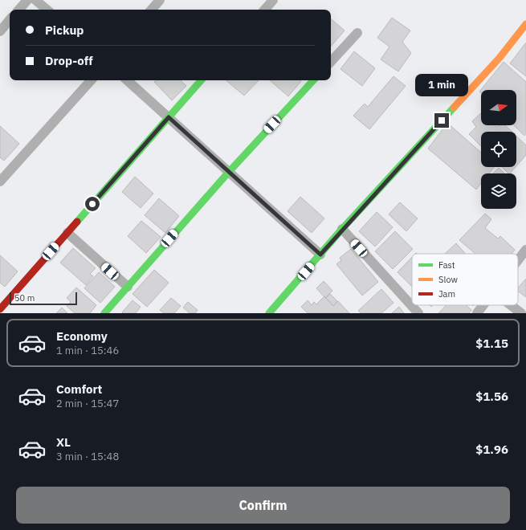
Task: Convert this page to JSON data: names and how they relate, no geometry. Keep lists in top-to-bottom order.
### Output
{
  "legend": ["Fast", "Slow", "Jam"],
  "scale_bar": "50 m",
  "north": "right",
  "page": {
    "banner": ["Pickup", "Drop-off"],
    "bubble": "1 min",
    "scale": "50 m",
    "list": [
      {
        "name": "Economy",
        "note": "1 min · 15:46",
        "value": "$1.15"
      },
      {
        "name": "Comfort",
        "note": "2 min · 15:47",
        "value": "$1.56"
      },
      {
        "name": "XL",
        "note": "3 min · 15:48",
        "value": "$1.96"
      }
    ],
    "buttons": "Confirm"
  }
}
